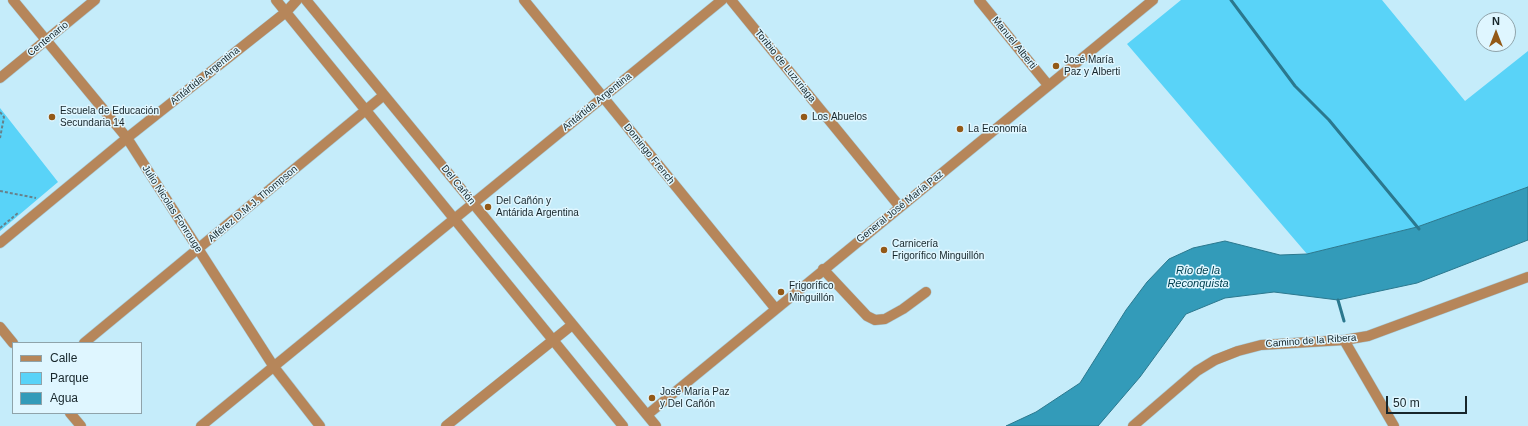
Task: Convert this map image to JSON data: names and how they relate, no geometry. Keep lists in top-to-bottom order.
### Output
{
  "streets": {
    "street": [
      "Centenario",
      "Manuel Alberti",
      "Toribio de Luzuriaga",
      "Antártida Argentina",
      "Domingo French",
      "Del Cañón",
      "Alférez D.M.J. Thompson",
      "General José María Paz",
      "Julio Nicolas Fonrouge",
      "Camino de la Ribera"
    ]
  },
  "crossings": [
    ["Centenario", "Julio Nicolas Fonrouge"],
    ["Manuel Alberti", "General José María Paz"],
    ["Toribio de Luzuriaga", "General José María Paz"],
    ["Antártida Argentina", "Domingo French"],
    ["Antártida Argentina", "Del Cañón"],
    ["Antártida Argentina", "Julio Nicolas Fonrouge"],
    ["Domingo French", "General José María Paz"],
    ["Del Cañón", "Alférez D.M.J. Thompson"],
    ["Del Cañón", "General José María Paz"],
    ["Alférez D.M.J. Thompson", "Julio Nicolas Fonrouge"]
  ],
  "water": ["Río de la Reconquista"],
  "places": [
    "José María Paz y Alberti",
    "Escuela de Educación Secundaria 14",
    "Los Abuelos",
    "La Economía",
    "Del Cañón y Antárida Argentina",
    "Carnicería Frigorífico Minguillón",
    "Frigorífico Minguillón",
    "José María Paz y Del Cañón"
  ],
  "legend": ["Calle", "Parque", "Agua"],
  "scale_bar": "50 m",
  "north": "top"
}
